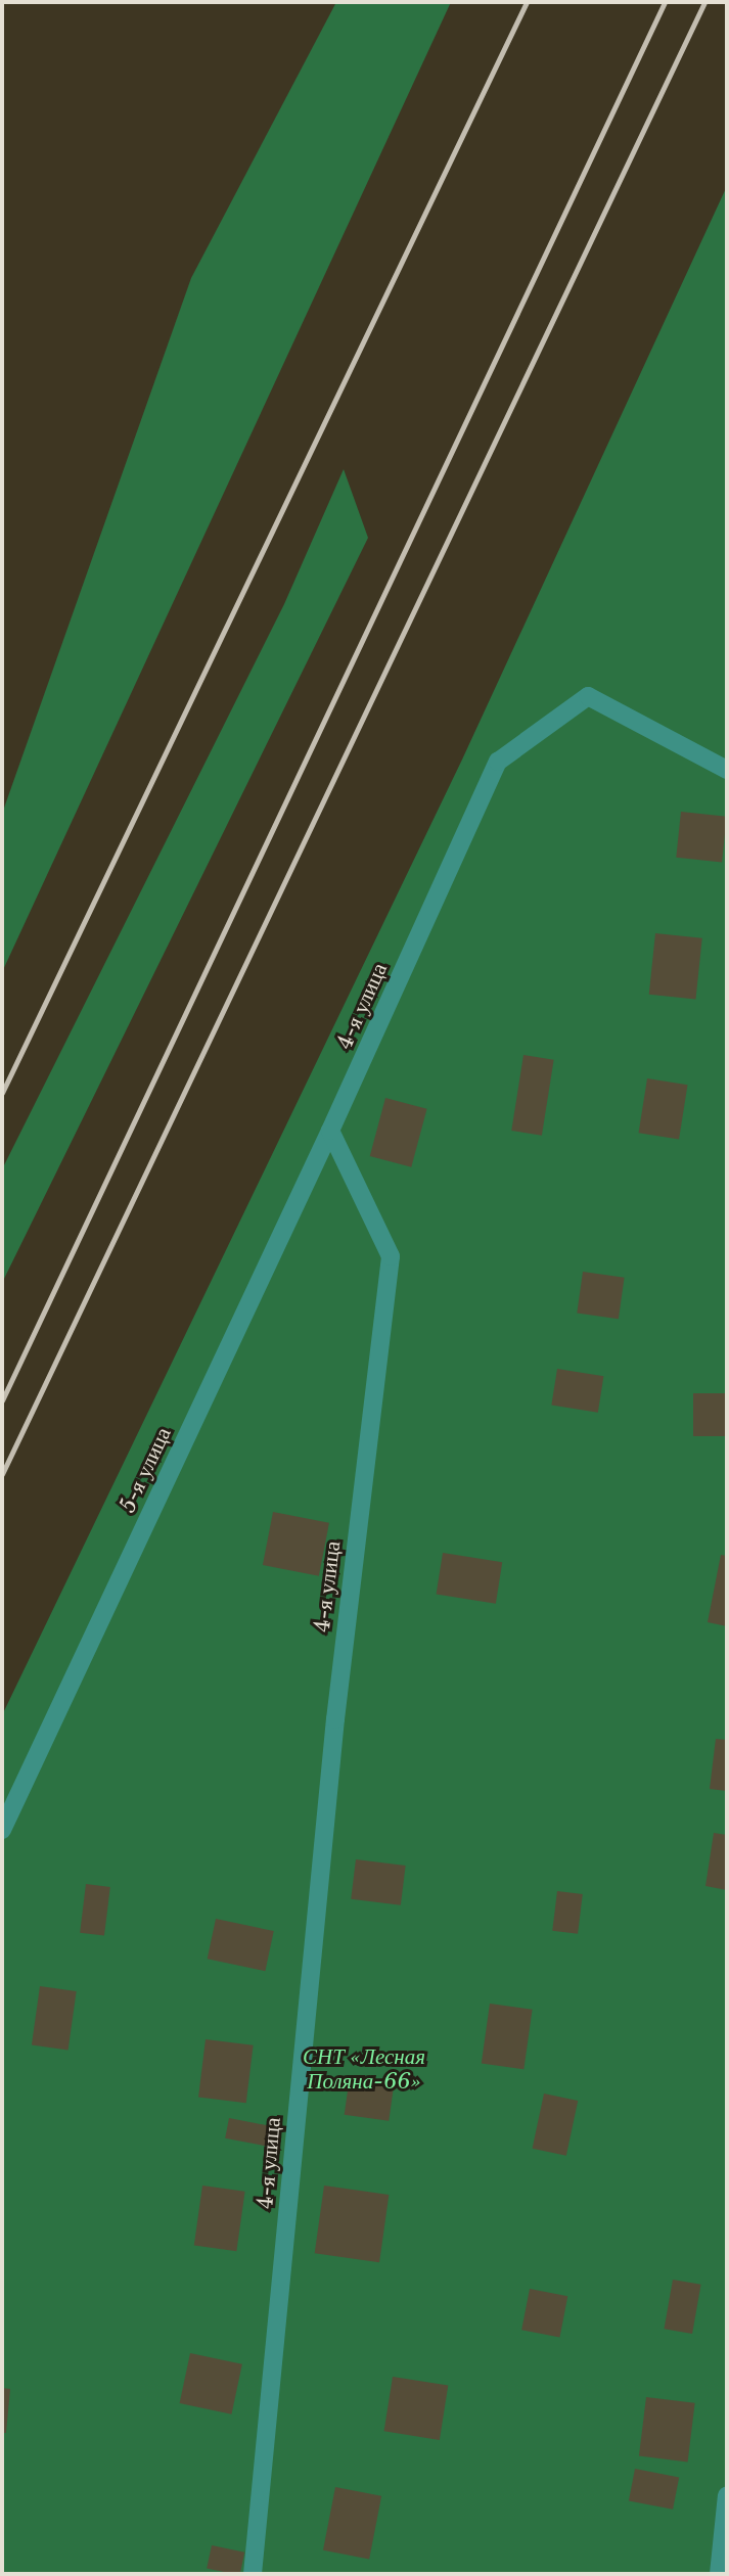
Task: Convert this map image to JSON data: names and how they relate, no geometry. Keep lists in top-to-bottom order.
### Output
{
  "streets": {
    "street": ["4-я улица", "5-я улица"]
  },
  "crossings": [
    ["4-я улица", "5-я улица"]
  ],
  "parks": ["СНТ «Лесная Поляна-66»"]
}
